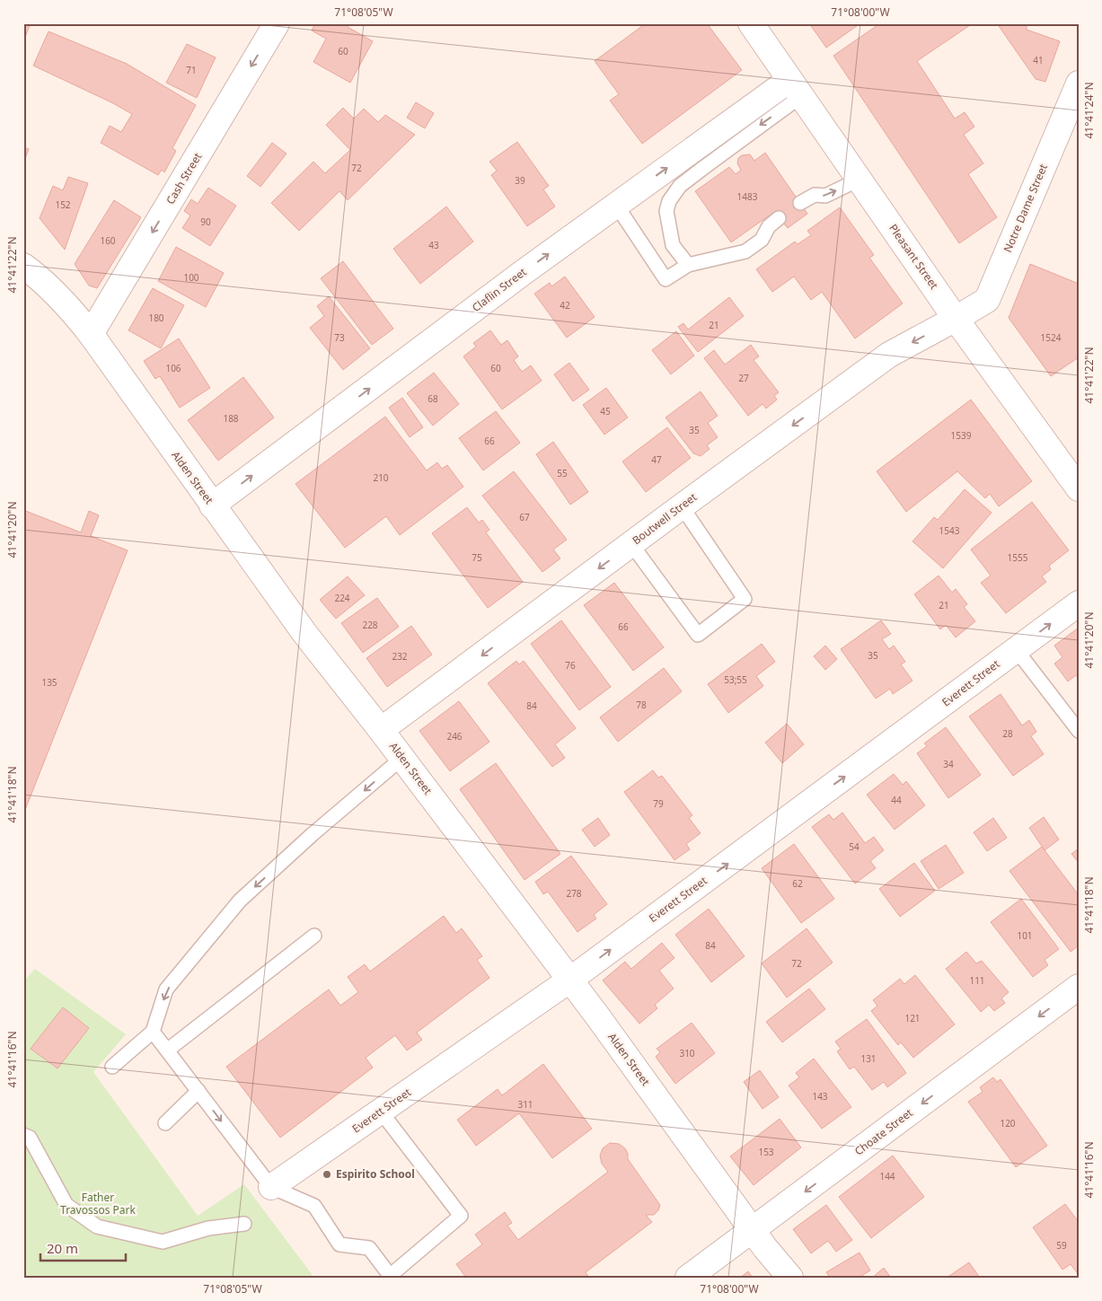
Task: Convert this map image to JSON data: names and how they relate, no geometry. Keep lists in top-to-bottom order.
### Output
{
  "streets": {
    "street": [
      "Cash Street",
      "Notre Dame Street",
      "Pleasant Street",
      "Claflin Street",
      "Alden Street",
      "Boutwell Street",
      "Everett Street",
      "Choate Street"
    ]
  },
  "crossings": [
    ["Cash Street", "Alden Street"],
    ["Notre Dame Street", "Pleasant Street"],
    ["Notre Dame Street", "Boutwell Street"],
    ["Pleasant Street", "Claflin Street"],
    ["Pleasant Street", "Boutwell Street"],
    ["Claflin Street", "Alden Street"],
    ["Alden Street", "Boutwell Street"],
    ["Alden Street", "Everett Street"],
    ["Alden Street", "Choate Street"]
  ],
  "one_way": [
    "Cash Street",
    "Claflin Street",
    "Boutwell Street",
    "Everett Street",
    "Choate Street"
  ],
  "parks": ["Father Travossos Park"],
  "places": ["Espirito School"],
  "house_numbers": [
    "60",
    "41",
    "71",
    "72",
    "39",
    "1483",
    "152",
    "90",
    "160",
    "43",
    "100",
    "42",
    "180",
    "21",
    "73",
    "1524",
    "106",
    "60",
    "27",
    "68",
    "45",
    "188",
    "35",
    "1539",
    "66",
    "47",
    "55",
    "210",
    "67",
    "1543",
    "75",
    "1555",
    "224",
    "21",
    "228",
    "66",
    "35",
    "232",
    "76",
    "53;55",
    "135",
    "78",
    "84",
    "28",
    "246",
    "34",
    "44",
    "79",
    "54",
    "62",
    "278",
    "101",
    "84",
    "72",
    "111",
    "121",
    "310",
    "131",
    "143",
    "311",
    "120",
    "153",
    "144",
    "59"
  ],
  "scale_bar": "20 m",
  "coordinates": [
    "71°08'05\"W",
    "71°08'00\"W",
    "41°41'24\"N",
    "41°41'22\"N",
    "41°41'20\"N",
    "41°41'18\"N",
    "41°41'16\"N"
  ]
}
